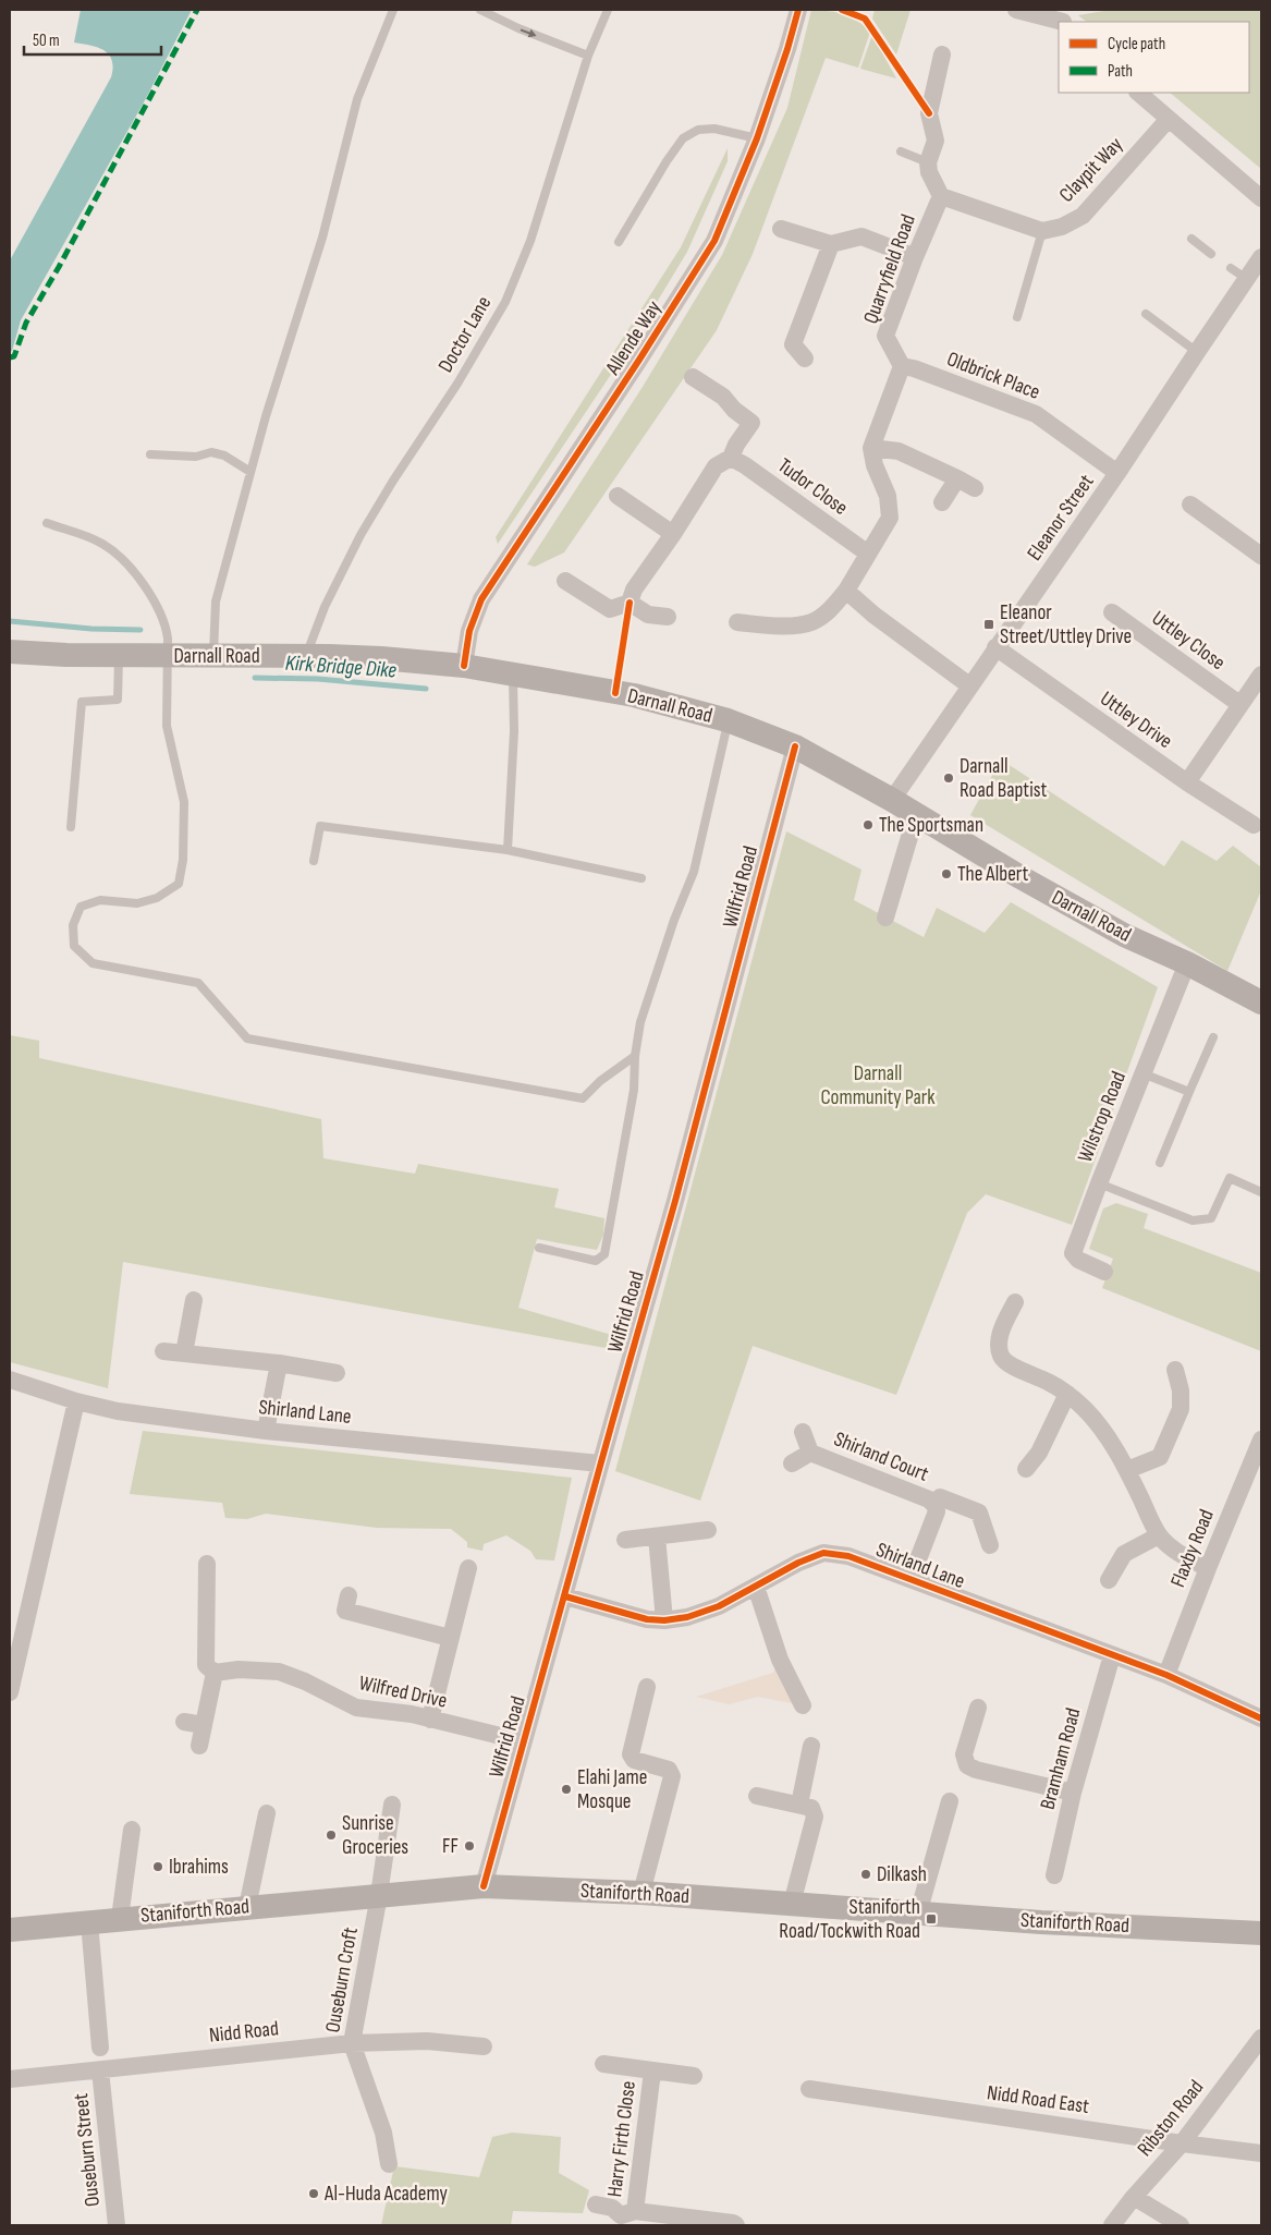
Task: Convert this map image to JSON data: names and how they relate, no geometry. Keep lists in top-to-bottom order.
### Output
{
  "streets": {
    "main road": ["Darnall Road", "Staniforth Road"],
    "street": [
      "Claypit Way",
      "Quarryfield Road",
      "Allende Way",
      "Oldbrick Place",
      "Tudor Close",
      "Eleanor Street",
      "Uttley Close",
      "Uttley Drive",
      "Wilfrid Road",
      "Wilstrop Road",
      "Shirland Lane",
      "Shirland Court",
      "Flaxby Road",
      "Wilfred Drive",
      "Bramham Road",
      "Ouseburn Croft",
      "Nidd Road",
      "Nidd Road East",
      "Ribston Road",
      "Harry Firth Close",
      "Ouseburn Street"
    ],
    "lane": ["Doctor Lane"]
  },
  "crossings": [
    ["Quarryfield Road", "Oldbrick Place"],
    ["Doctor Lane", "Darnall Road"],
    ["Allende Way", "Darnall Road"],
    ["Oldbrick Place", "Eleanor Street"],
    ["Eleanor Street", "Darnall Road"],
    ["Eleanor Street", "Uttley Drive"],
    ["Darnall Road", "Wilfrid Road"],
    ["Darnall Road", "Wilstrop Road"],
    ["Wilfrid Road", "Shirland Lane"],
    ["Wilfrid Road", "Wilfred Drive"],
    ["Wilfrid Road", "Staniforth Road"],
    ["Shirland Lane", "Shirland Court"],
    ["Shirland Lane", "Flaxby Road"],
    ["Shirland Lane", "Bramham Road"],
    ["Staniforth Road", "Ouseburn Croft"],
    ["Ouseburn Croft", "Nidd Road"],
    ["Nidd Road", "Ouseburn Street"],
    ["Nidd Road East", "Ribston Road"]
  ],
  "water": ["Kirk Bridge Dike"],
  "parks": ["Darnall Community Park"],
  "places": {
    "transit": ["Eleanor Street/Uttley Drive", "Staniforth Road/Tockwith Road"],
    "other": [
      "Darnall Road Baptist",
      "The Sportsman",
      "The Albert",
      "Elahi Jame Mosque",
      "Sunrise Groceries",
      "FF",
      "Ibrahims",
      "Dilkash",
      "Al-Huda Academy"
    ]
  },
  "legend": ["Cycle path", "Path"],
  "scale_bar": "50 m"
}
